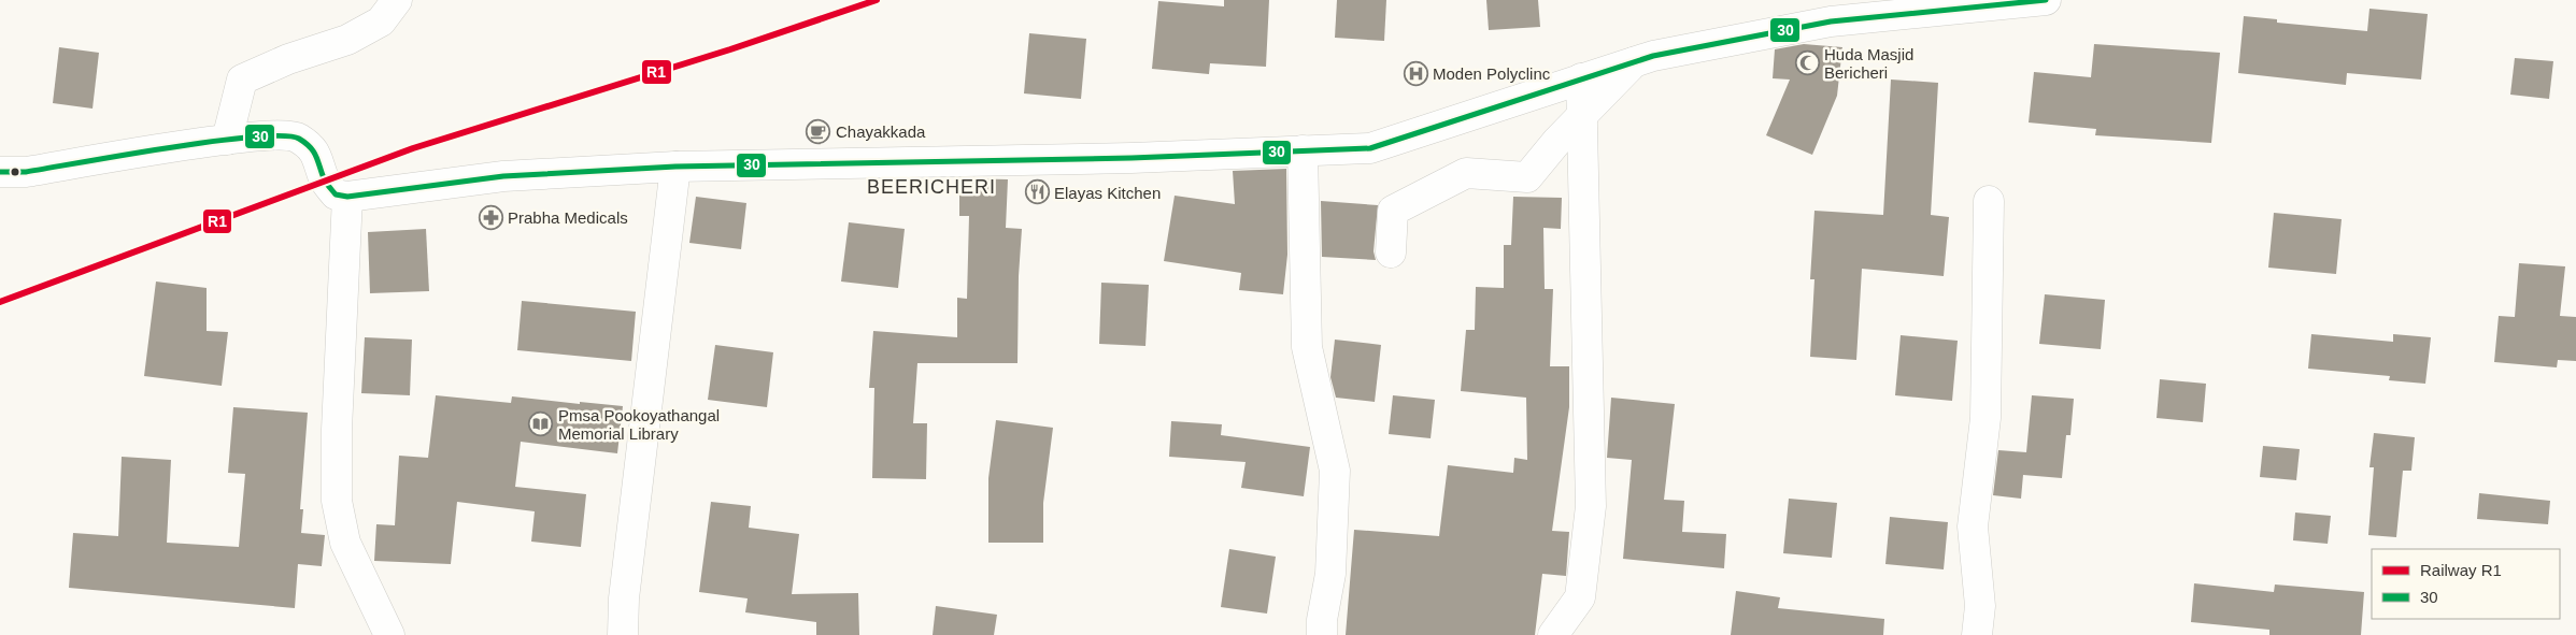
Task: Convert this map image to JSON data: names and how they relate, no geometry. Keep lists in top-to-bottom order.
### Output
{
  "districts": ["BEERICHERI"],
  "places": {
    "mosque": ["Huda Masjid Bericheri"],
    "hospital": ["Moden Polyclinc"],
    "cafe": ["Chayakkada"],
    "restaurant": ["Elayas Kitchen"],
    "pharmacy": ["Prabha Medicals"],
    "library": ["Pmsa Pookoyathangal Memorial Library"]
  },
  "lines": ["rail line R1", "transit line 30"],
  "legend": ["Railway R1", "30"]
}
